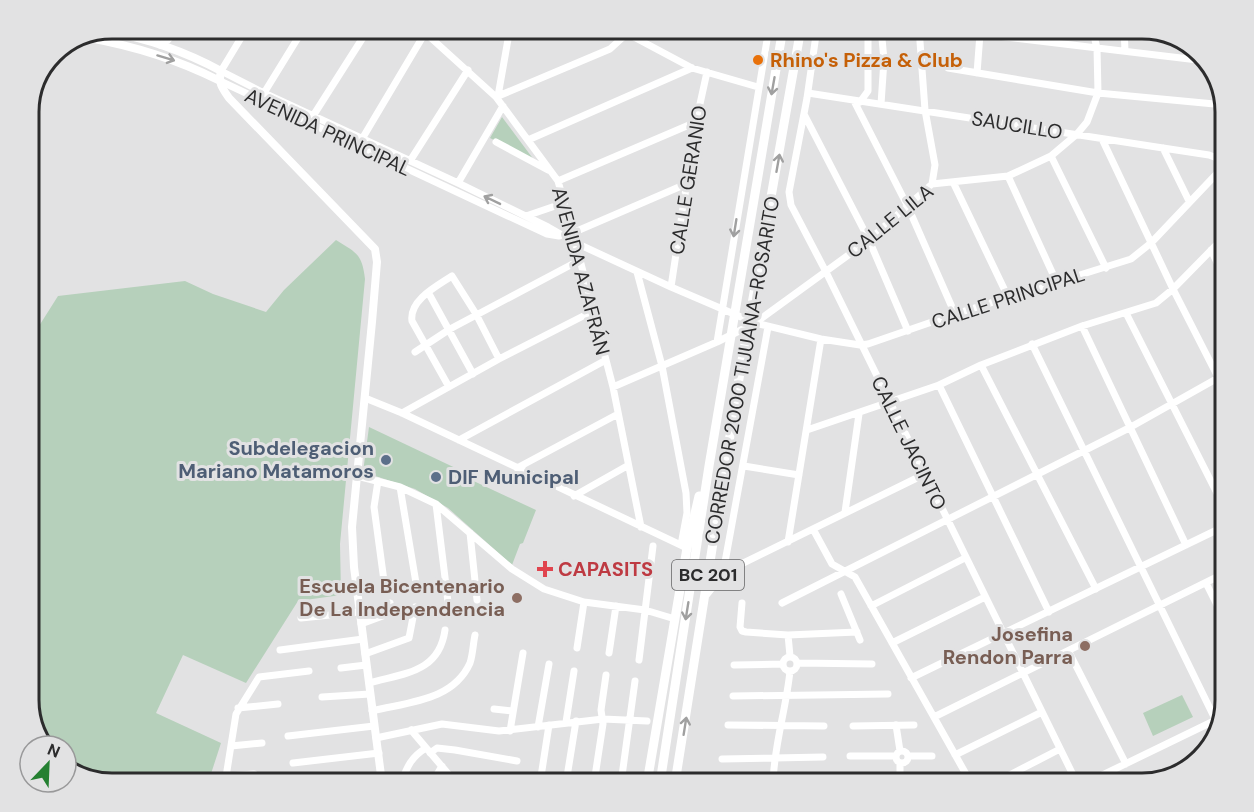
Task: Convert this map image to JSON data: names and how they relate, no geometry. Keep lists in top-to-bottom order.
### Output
{
  "streets": {
    "highway": ["CORREDOR 2000 TIJUANA-ROSARITO", "BC 201"],
    "main road": ["AVENIDA PRINCIPAL"],
    "street": [
      "SAUCILLO",
      "CALLE GERANIO",
      "CALLE LILA",
      "AVENIDA AZAFRÁN",
      "CALLE PRINCIPAL",
      "CALLE JACINTO"
    ]
  },
  "crossings": [
    ["SAUCILLO", "CALLE LILA"],
    ["SAUCILLO", "CALLE JACINTO"],
    ["AVENIDA PRINCIPAL", "CALLE GERANIO"],
    ["AVENIDA PRINCIPAL", "CALLE LILA"],
    ["AVENIDA PRINCIPAL", "AVENIDA AZAFRÁN"],
    ["AVENIDA PRINCIPAL", "CALLE PRINCIPAL"],
    ["CALLE LILA", "AVENIDA AZAFRÁN"],
    ["CALLE LILA", "CALLE PRINCIPAL"],
    ["CALLE LILA", "CALLE JACINTO"],
    ["CALLE PRINCIPAL", "CALLE JACINTO"]
  ],
  "places": {
    "other": [
      "Rhino's Pizza & Club",
      "Subdelegacion Mariano Matamoros",
      "DIF Municipal",
      "Escuela Bicentenario De La Independencia",
      "Josefina Rendon Parra"
    ],
    "health": ["CAPASITS"]
  },
  "north": "top right"
}
